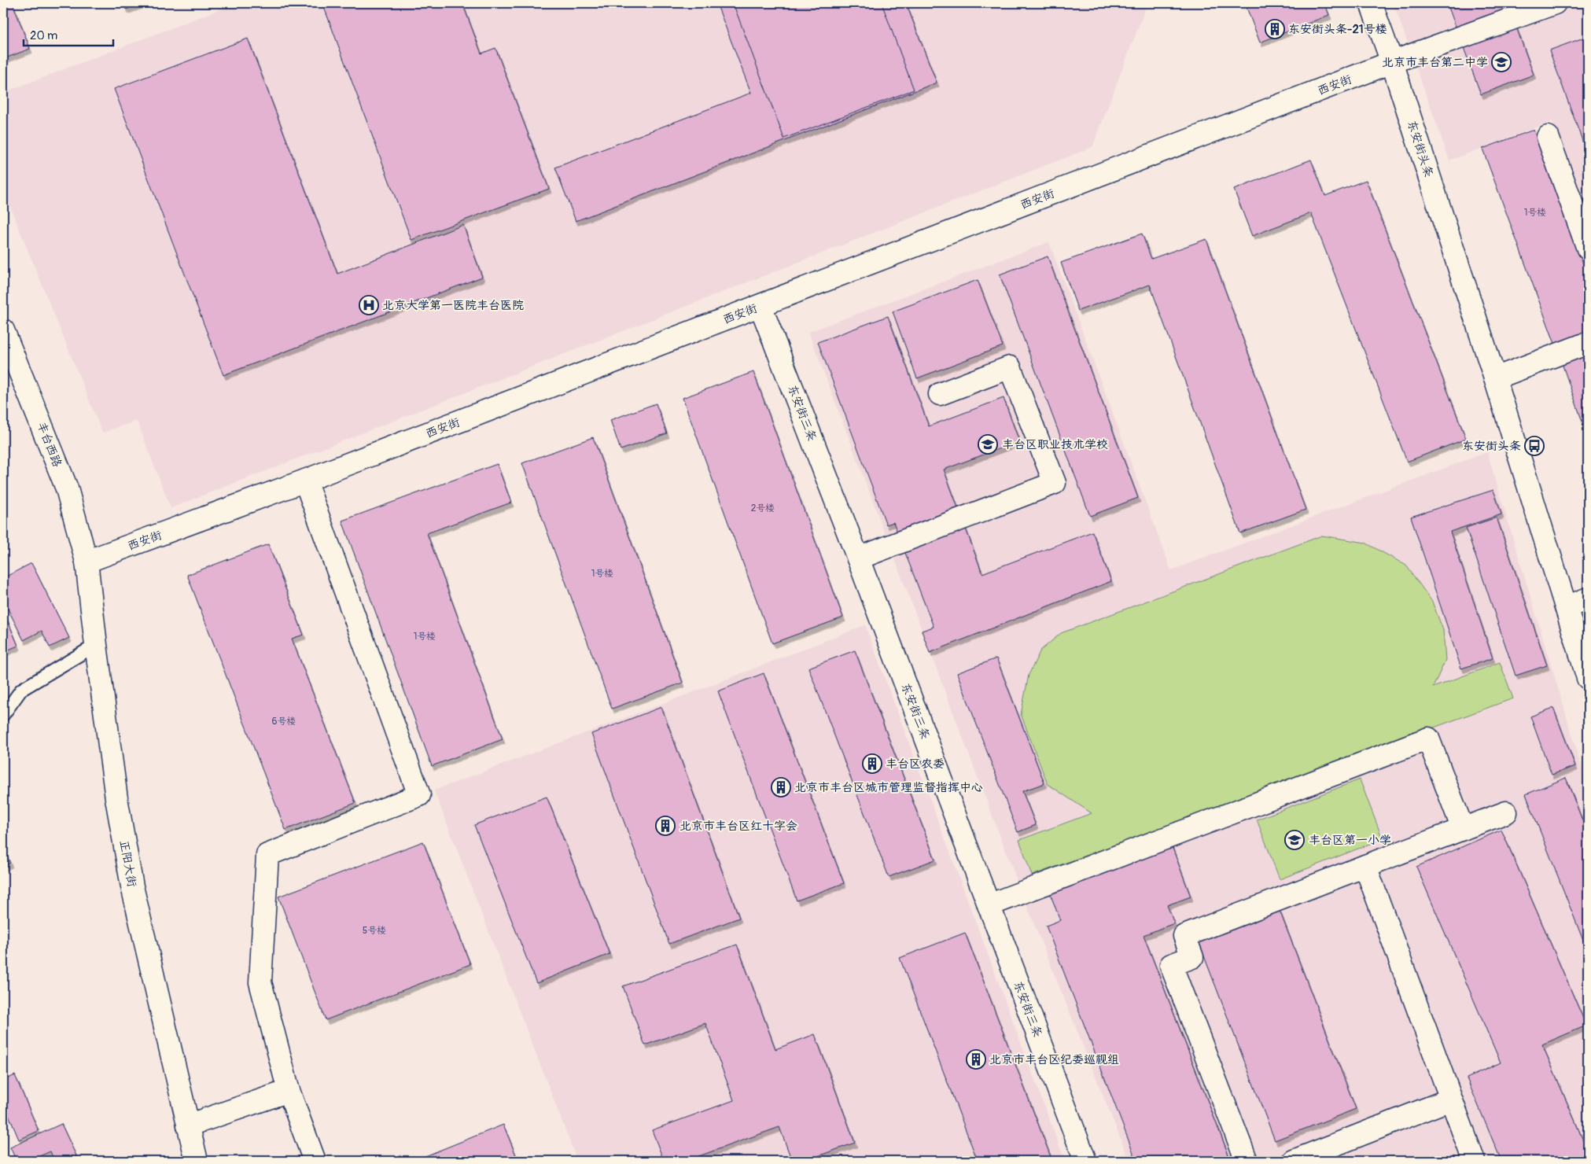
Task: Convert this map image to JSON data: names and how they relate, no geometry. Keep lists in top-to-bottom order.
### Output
{
  "streets": {
    "street": [
      "西安街",
      "东安街头条",
      "东安街三条",
      "丰台西路",
      "正阳大街"
    ]
  },
  "crossings": [
    ["西安街", "东安街头条"],
    ["西安街", "东安街三条"],
    ["西安街", "丰台西路"],
    ["西安街", "正阳大街"],
    ["丰台西路", "正阳大街"]
  ],
  "places": {
    "building": [
      "东安街头条-21号楼",
      "丰台区农委",
      "北京市丰台区城市管理监督指挥中心",
      "北京市丰台区红十字会",
      "北京市丰台区纪委巡视组"
    ],
    "school or university": ["北京市丰台第二中学", "丰台区职业技术学校", "丰台区第一小学"],
    "hospital": ["北京大学第一医院丰台医院"],
    "bus stop": ["东安街头条"]
  },
  "house_numbers": [
    "1号楼",
    "2号楼",
    "1号楼",
    "1号楼",
    "6号楼",
    "5号楼"
  ],
  "scale_bar": "20 m"
}
